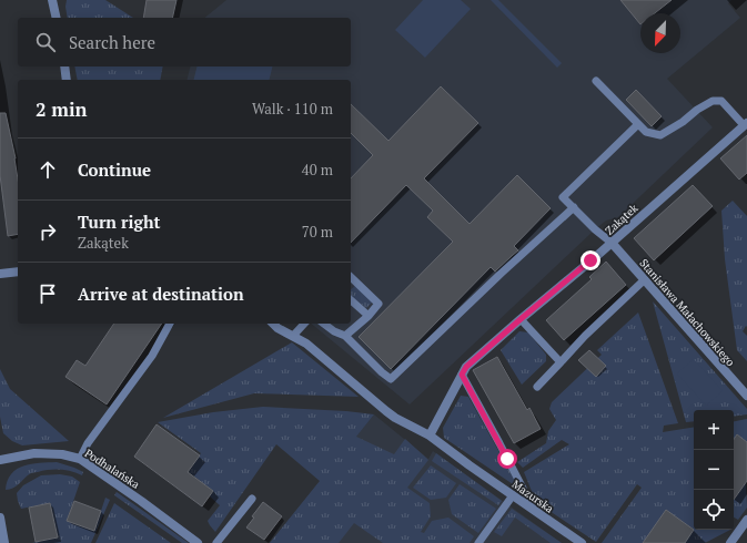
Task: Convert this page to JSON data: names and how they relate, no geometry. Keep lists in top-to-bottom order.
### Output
{
  "streets": {
    "street": [
      "Zakątek",
      "Stanisława Małachowskiego",
      "Podhalańska",
      "Mazurska"
    ]
  },
  "crossings": [
    ["Zakątek", "Stanisława Małachowskiego"],
    ["Zakątek", "Mazurska"]
  ],
  "north": "bottom left",
  "page": {
    "search": "Search here",
    "heading": ["2 min", "Walk · 110 m"],
    "list": [
      ["Continue", "40 m"],
      ["Turn right", "Zakątek", "70 m"],
      "Arrive at destination"
    ],
    "map_buttons": ["+", "−"]
  }
}
